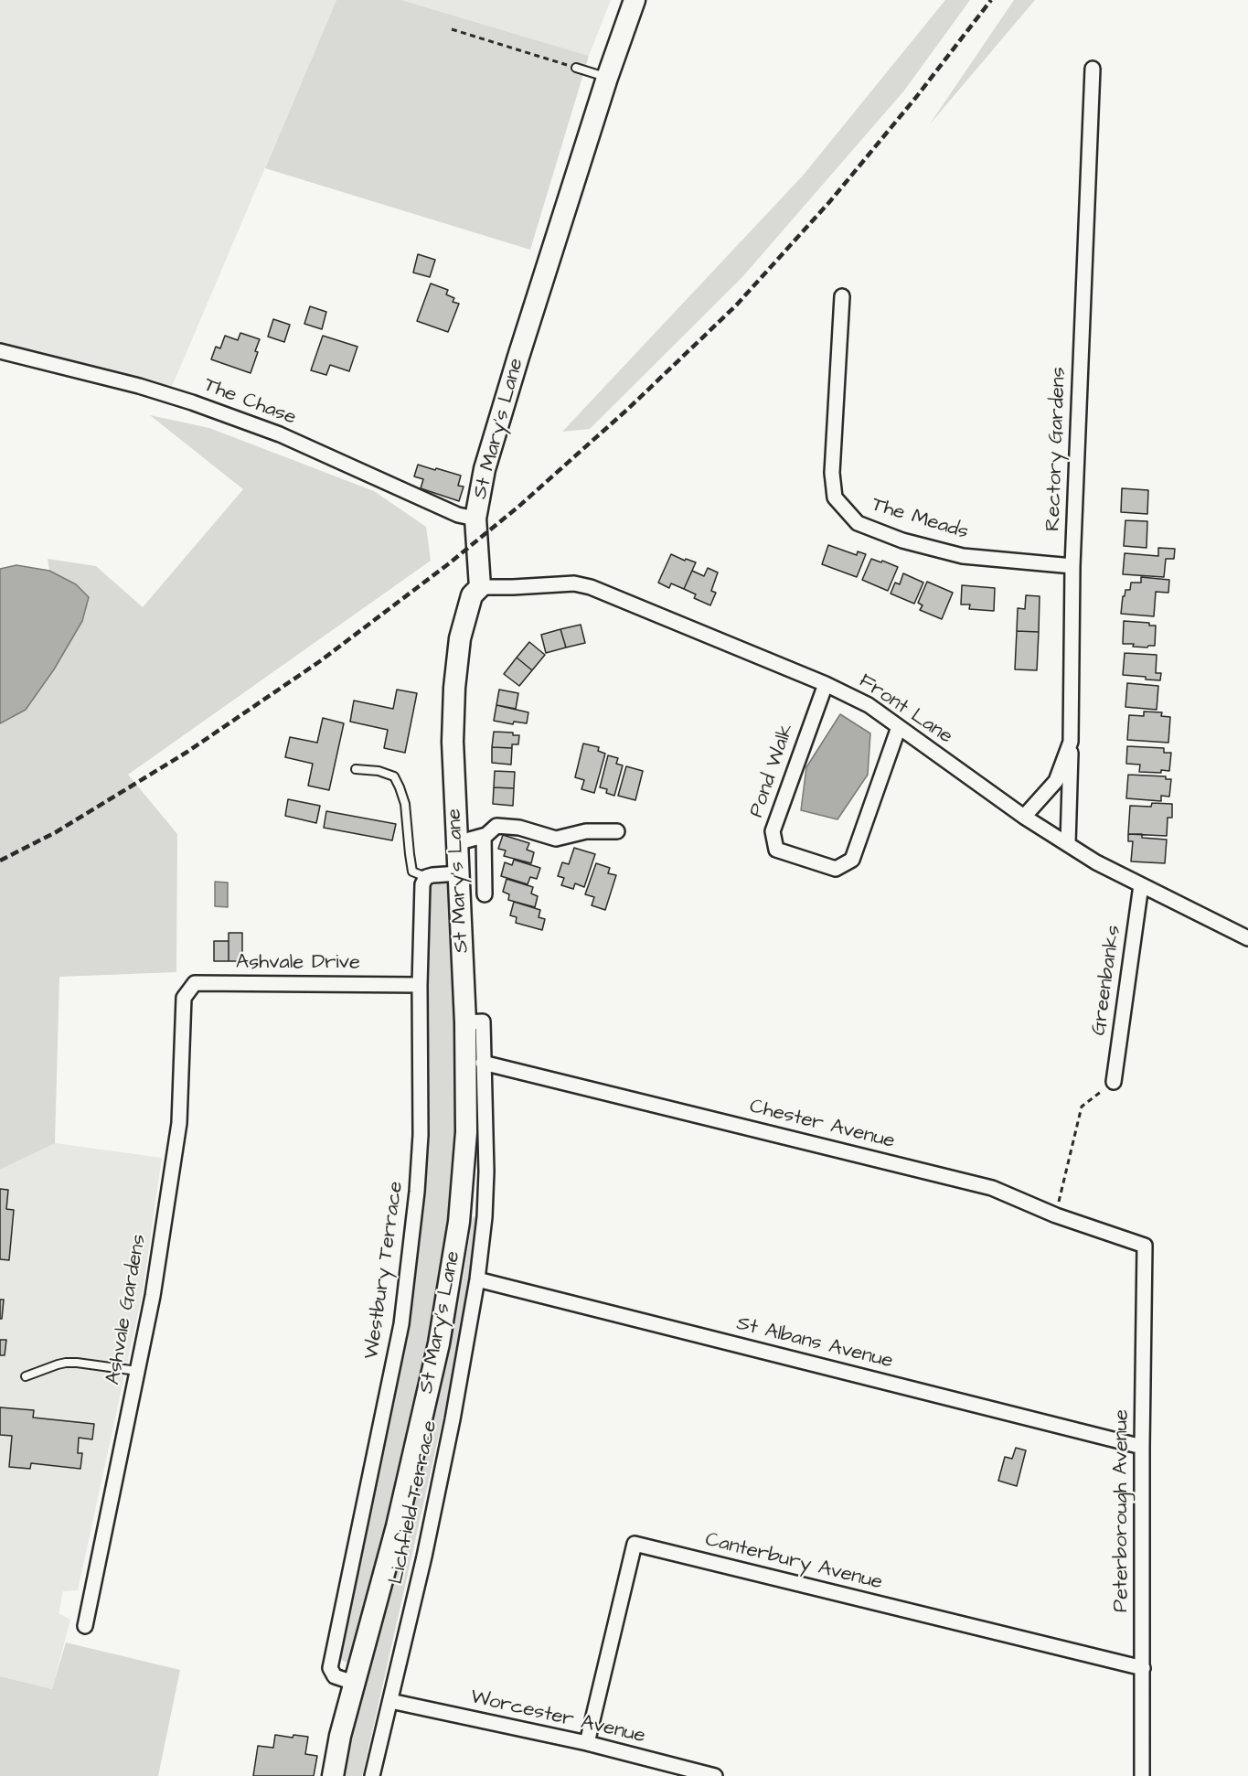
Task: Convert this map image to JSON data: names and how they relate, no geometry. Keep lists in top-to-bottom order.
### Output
{
  "streets": {
    "main road": ["St Mary's Lane"],
    "street": [
      "The Chase",
      "Rectory Gardens",
      "The Meads",
      "Front Lane",
      "Pond Walk",
      "Ashvale Drive",
      "Greenbanks",
      "Chester Avenue",
      "Westbury Terrace",
      "Ashvale Gardens",
      "St Albans Avenue",
      "Lichfield Terrace",
      "Peterborough Avenue",
      "Canterbury Avenue",
      "Worcester Avenue"
    ]
  },
  "crossings": [
    ["The Chase", "St Mary's Lane"],
    ["St Mary's Lane", "Front Lane"],
    ["St Mary's Lane", "Westbury Terrace"],
    ["St Mary's Lane", "Lichfield Terrace"],
    ["Rectory Gardens", "The Meads"],
    ["Rectory Gardens", "Front Lane"],
    ["Front Lane", "Pond Walk"],
    ["Front Lane", "Greenbanks"],
    ["Ashvale Drive", "Westbury Terrace"],
    ["Ashvale Drive", "Ashvale Gardens"],
    ["Chester Avenue", "Lichfield Terrace"],
    ["Chester Avenue", "Peterborough Avenue"],
    ["St Albans Avenue", "Lichfield Terrace"],
    ["St Albans Avenue", "Peterborough Avenue"],
    ["Lichfield Terrace", "Worcester Avenue"],
    ["Peterborough Avenue", "Canterbury Avenue"],
    ["Canterbury Avenue", "Worcester Avenue"]
  ]
}
